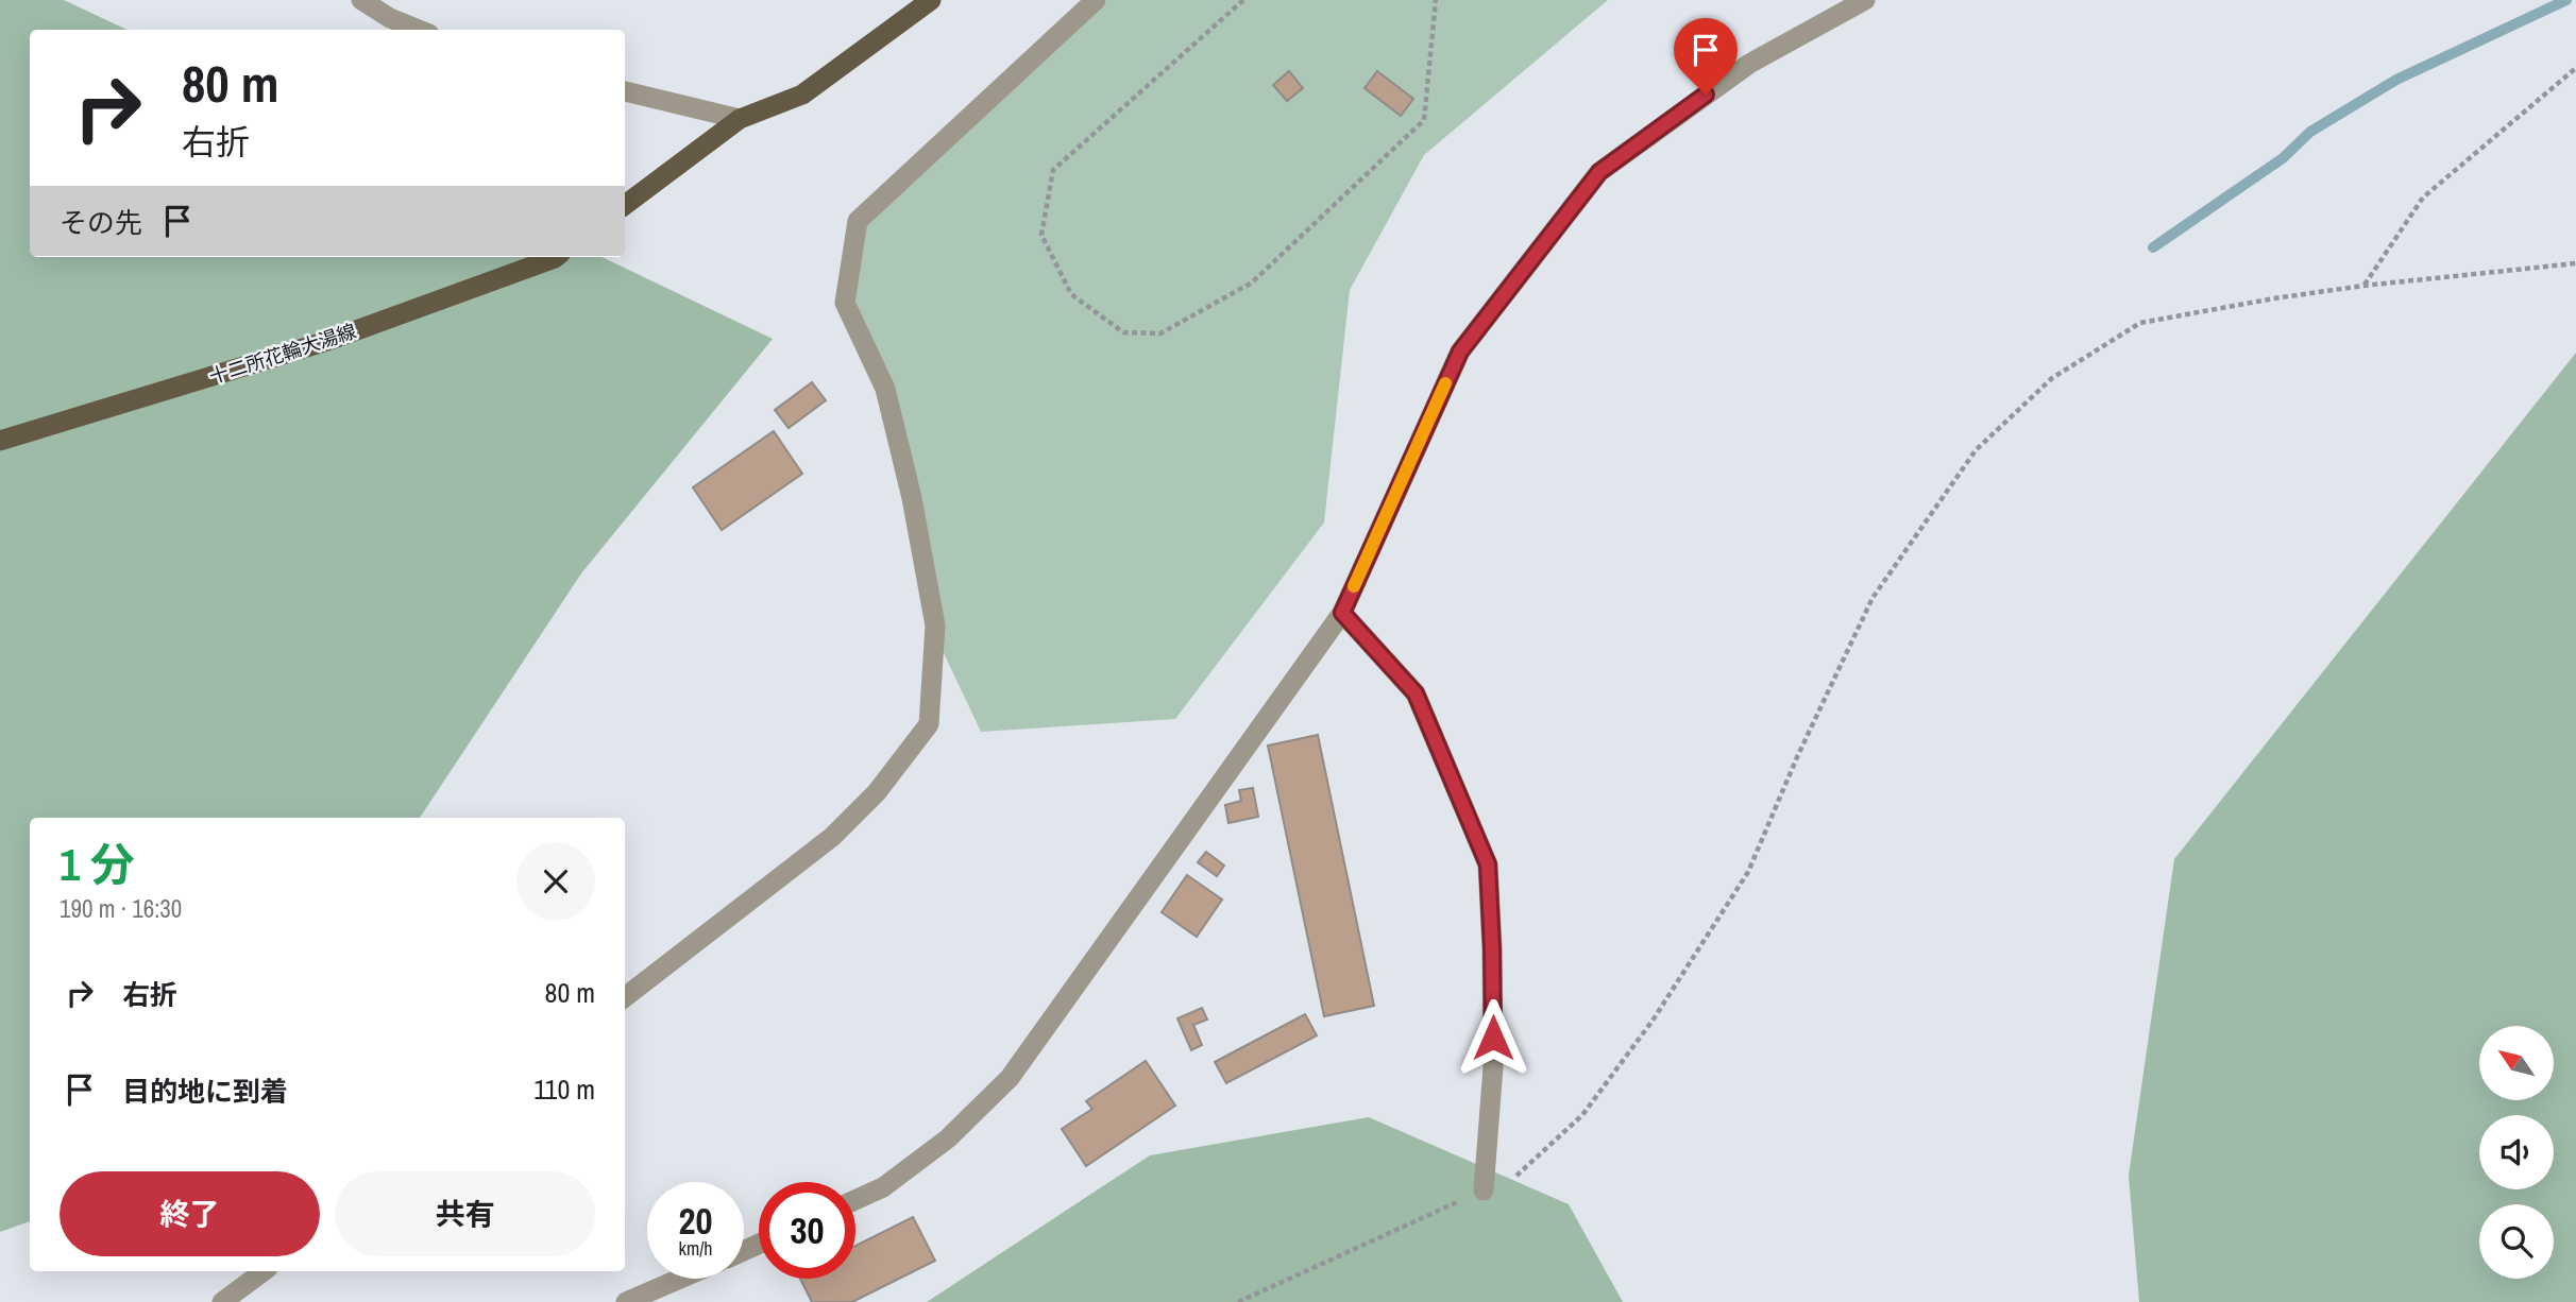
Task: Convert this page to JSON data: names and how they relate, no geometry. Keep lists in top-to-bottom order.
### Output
{
  "streets": {
    "main road": ["十二所花輪大湯線"]
  },
  "north": "top left",
  "page": {
    "turn": ["80 m", "右折"],
    "then": "その先",
    "heading": ["1 分", "190 m · 16:30"],
    "list": [
      {
        "name": "右折",
        "value": "80 m"
      },
      {
        "name": "目的地に到着",
        "value": "110 m"
      }
    ],
    "buttons": ["終了", "共有"],
    "speed": "20 km/h",
    "limit": "30"
  }
}
